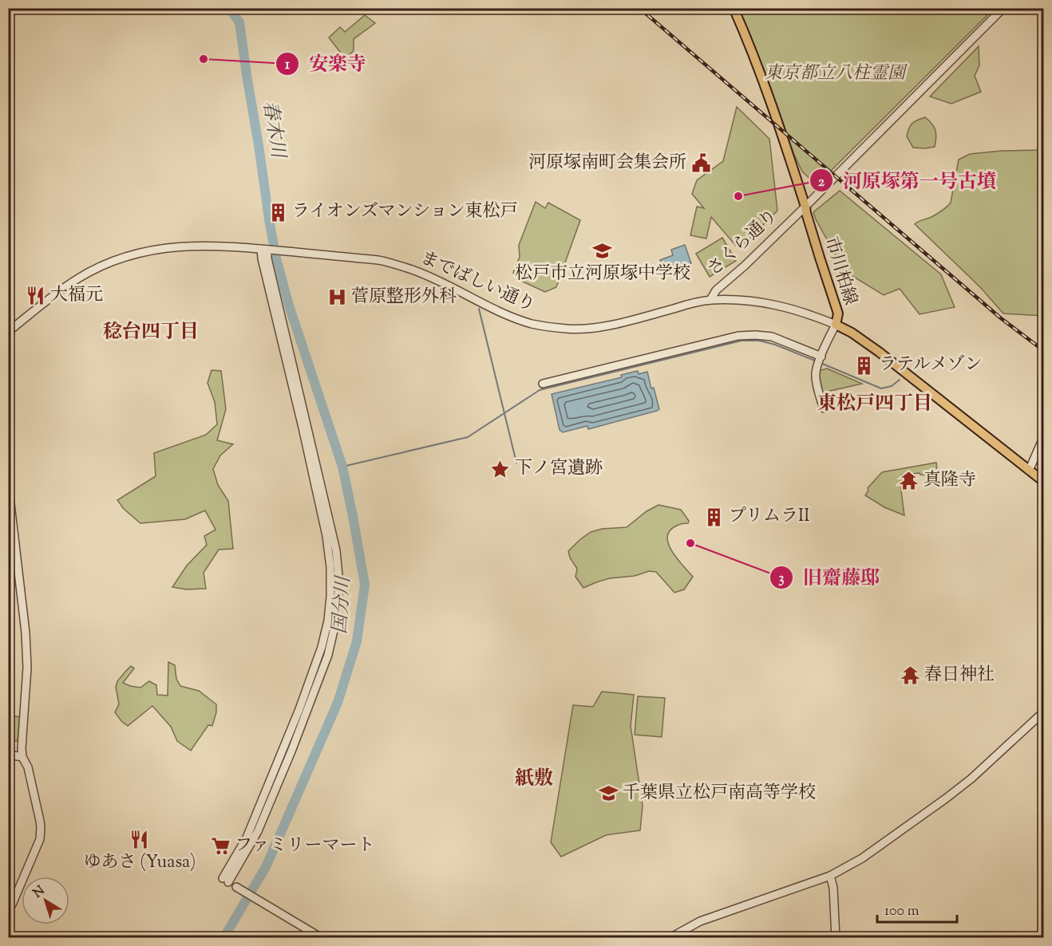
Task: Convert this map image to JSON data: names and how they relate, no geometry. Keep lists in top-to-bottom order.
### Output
{
  "streets": {
    "main road": ["市川柏線"],
    "street": ["さくら通り", "までばしい通り"]
  },
  "crossings": [
    ["さくら通り", "市川柏線"],
    ["さくら通り", "までばしい通り"],
    ["市川柏線", "までばしい通り"]
  ],
  "districts": ["稔台四丁目", "東松戸四丁目", "紙敷"],
  "water": ["春木川", "国分川"],
  "parks": ["東京都立八柱霊園"],
  "places": {
    "other": ["安楽寺", "河原塚第一号古墳", "旧齋藤邸"],
    "public building": ["河原塚南町会集会所"],
    "building": ["ライオンズマンション東松戸", "ラテルメゾン", "プリムラII"],
    "school or university": ["松戸市立河原塚中学校", "千葉県立松戸南高等学校"],
    "restaurant": ["大福元", "ゆあさ (Yuasa)"],
    "hospital": ["菅原整形外科"],
    "place": ["下ノ宮遺跡"],
    "temple": ["真隆寺", "春日神社"],
    "supermarket": ["ファミリーマート"]
  },
  "scale_bar": "100 m",
  "north": "top left"
}
